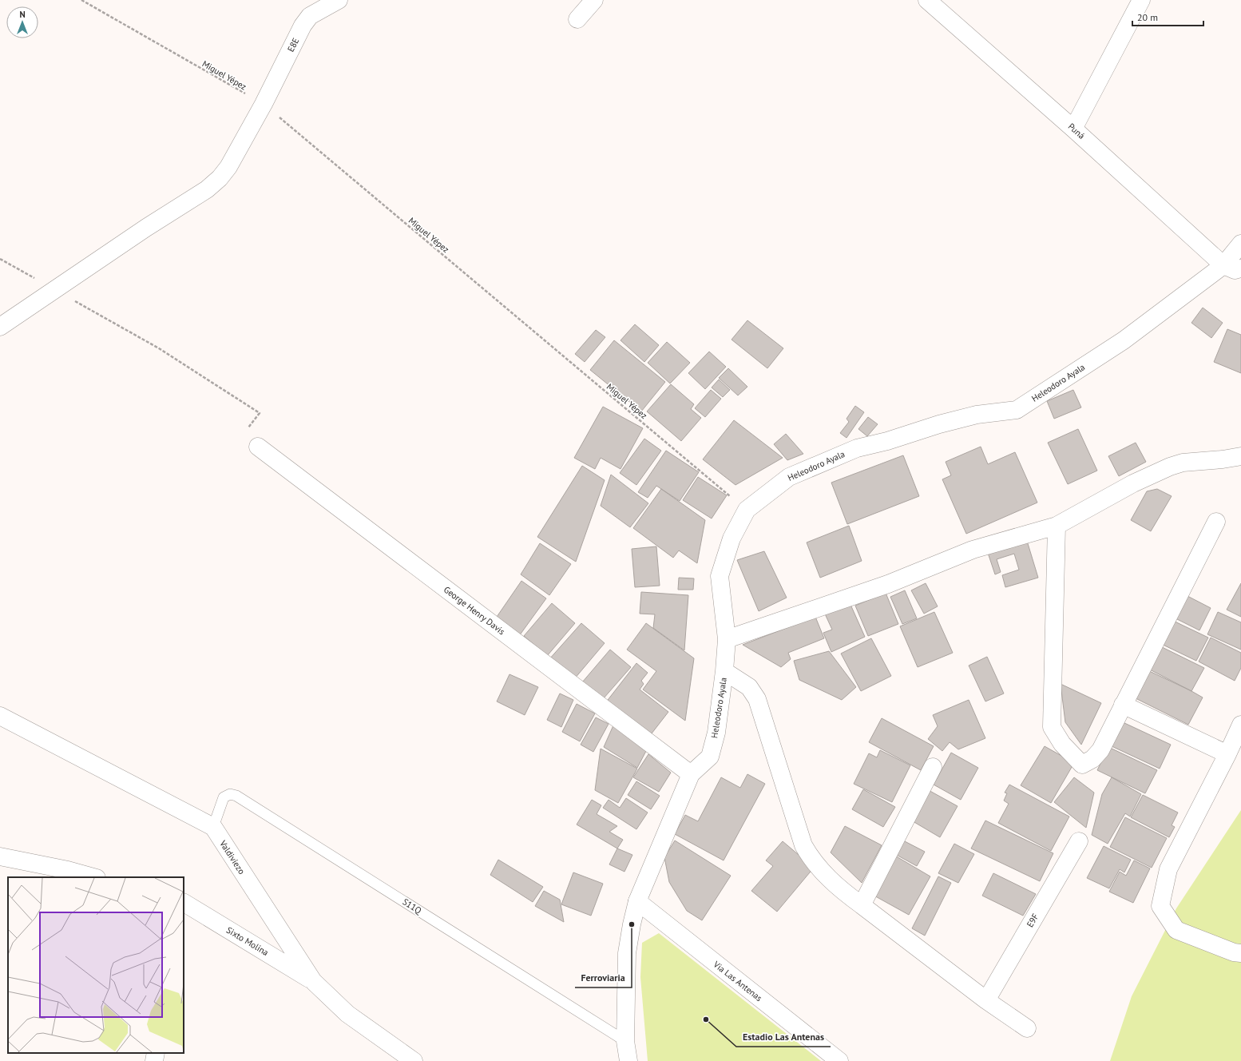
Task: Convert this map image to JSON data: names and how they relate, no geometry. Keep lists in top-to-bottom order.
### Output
{
  "streets": {
    "street": [
      "E8E",
      "Puná",
      "Heleodoro Ayala",
      "George Henry Davis",
      "Valdiviezo",
      "E9F",
      "Sixto Molina",
      "Via Las Antenas"
    ],
    "lane": ["S11Q"],
    "path": ["Miguel Yépez"]
  },
  "crossings": [
    ["E8E", "Miguel Yépez"],
    ["Miguel Yépez", "Heleodoro Ayala"],
    ["Puná", "Heleodoro Ayala"],
    ["Heleodoro Ayala", "George Henry Davis"],
    ["Heleodoro Ayala", "S11Q"],
    ["Heleodoro Ayala", "Via Las Antenas"],
    ["Valdiviezo", "S11Q"],
    ["Valdiviezo", "Sixto Molina"]
  ],
  "places": ["Ferroviaria", "Estadio Las Antenas"],
  "scale_bar": "20 m",
  "north": "top"
}
